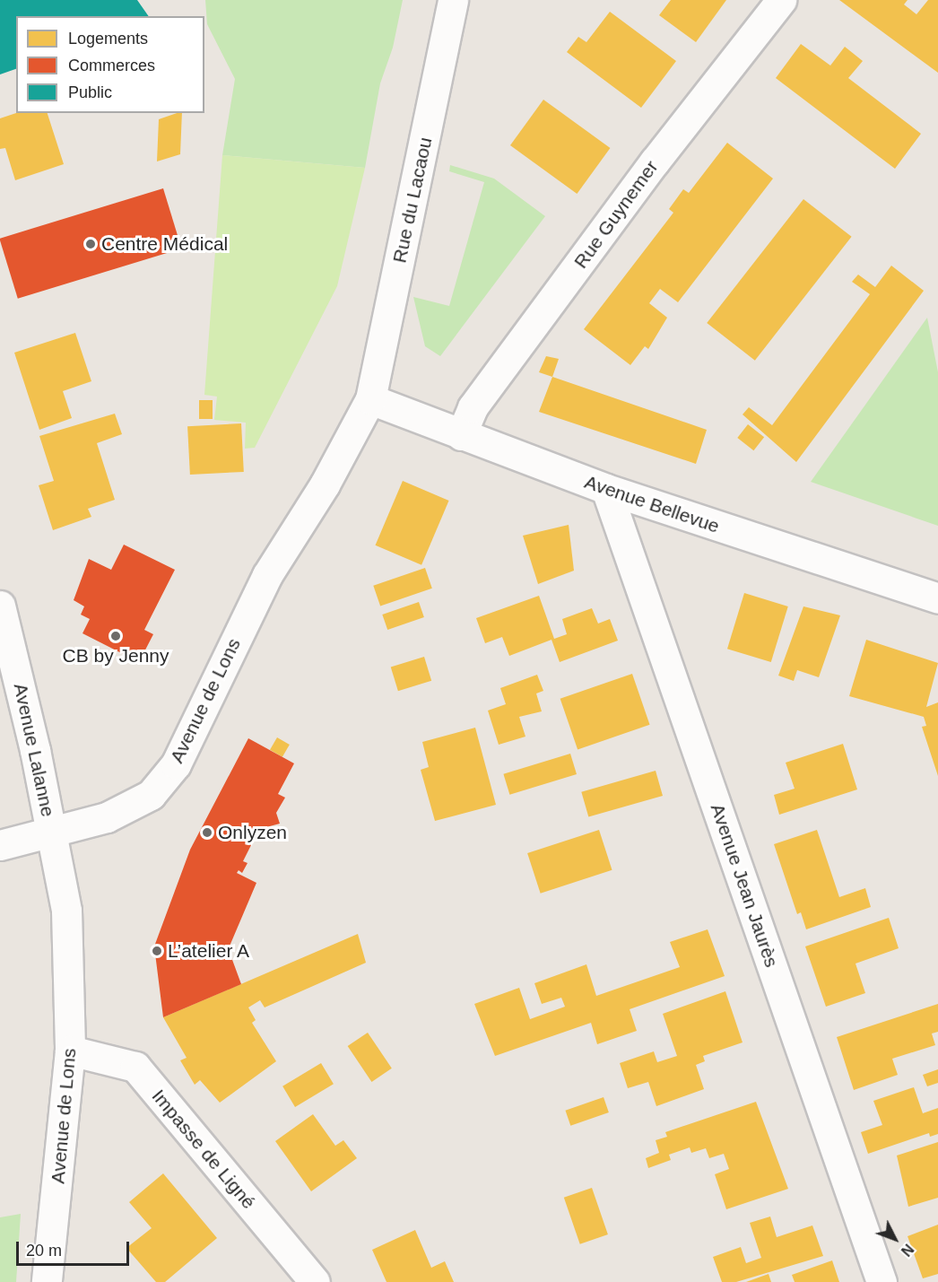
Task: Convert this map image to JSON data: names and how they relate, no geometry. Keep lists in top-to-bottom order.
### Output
{
  "streets": {
    "street": [
      "Rue du Lacaou",
      "Rue Guynemer",
      "Avenue Bellevue",
      "Avenue de Lons",
      "Avenue Lalanne",
      "Avenue Jean Jaurès",
      "Impasse de Ligné"
    ]
  },
  "crossings": [
    ["Rue du Lacaou", "Avenue Bellevue"],
    ["Rue du Lacaou", "Avenue de Lons"],
    ["Rue Guynemer", "Avenue Bellevue"],
    ["Avenue Bellevue", "Avenue de Lons"],
    ["Avenue Bellevue", "Avenue Jean Jaurès"],
    ["Avenue de Lons", "Avenue Lalanne"],
    ["Avenue de Lons", "Impasse de Ligné"]
  ],
  "places": [
    "Centre Médical",
    "CB by Jenny",
    "Onlyzen",
    "L’atelier A"
  ],
  "legend": ["Logements", "Commerces", "Public"],
  "scale_bar": "20 m",
  "north": "bottom right"
}
